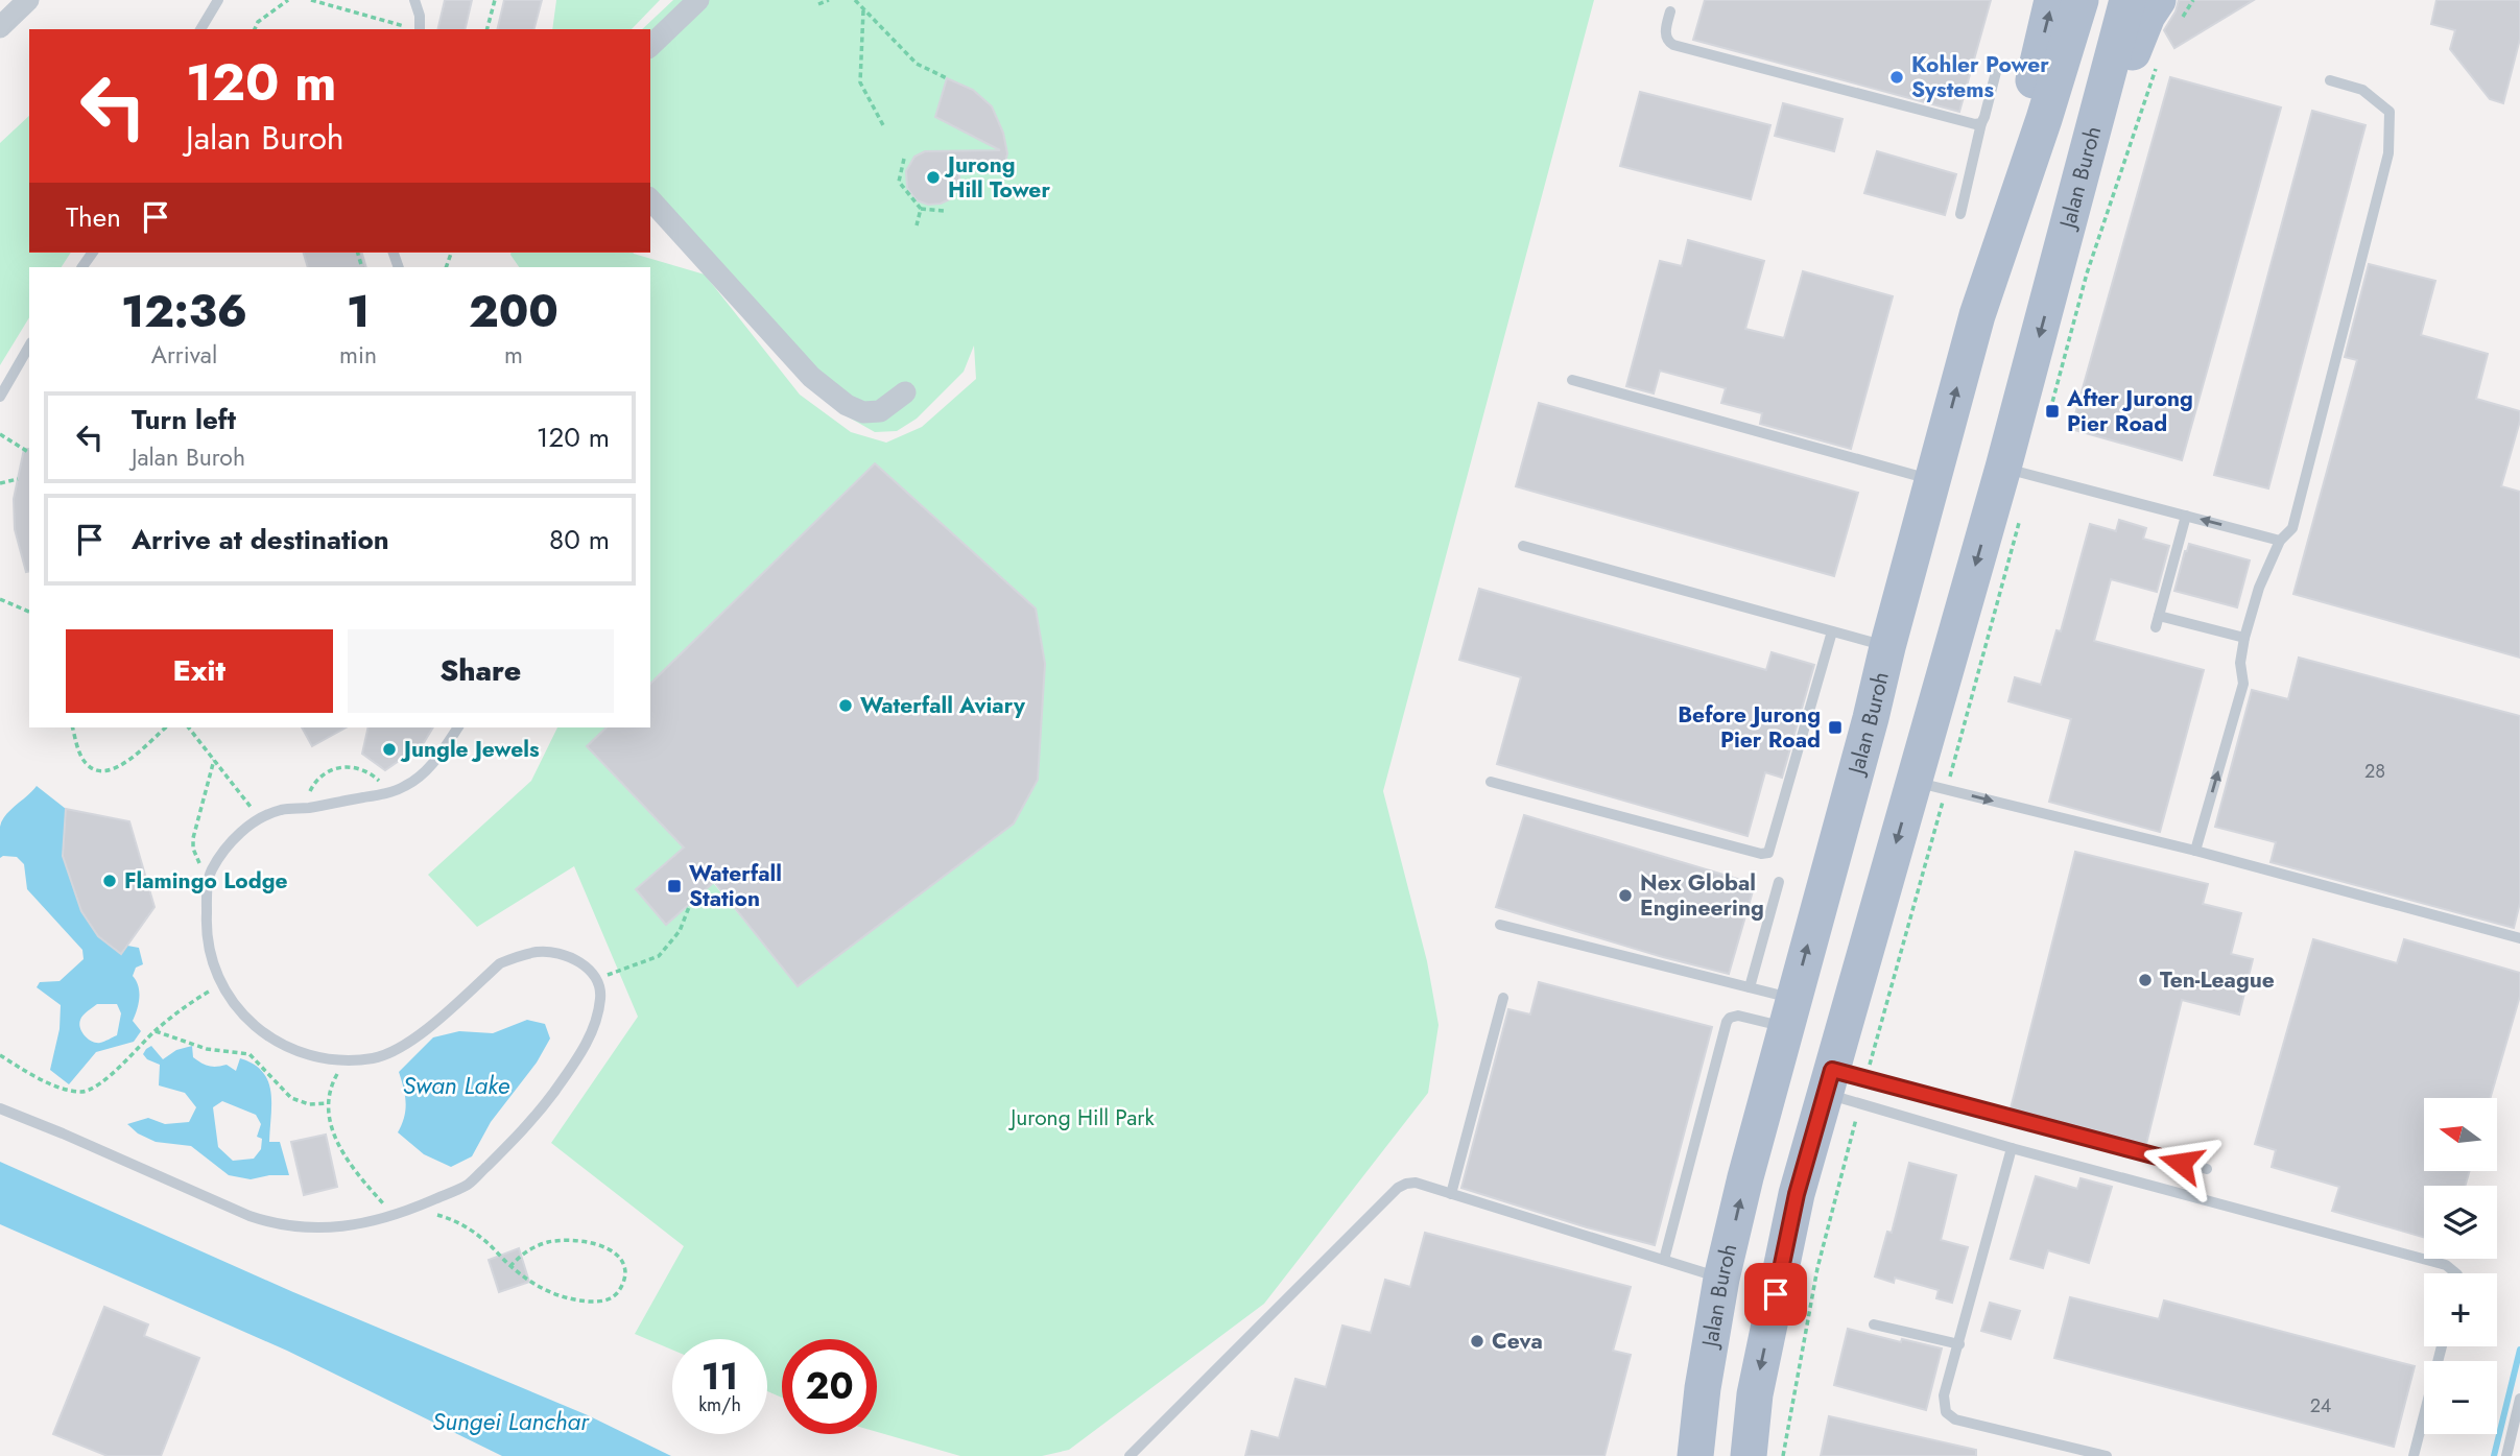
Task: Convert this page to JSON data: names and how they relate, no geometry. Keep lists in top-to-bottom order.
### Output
{
  "streets": {
    "main road": ["Jalan Buroh"]
  },
  "water": ["Swan Lake", "Sungei Lanchar"],
  "parks": ["Jurong Hill Park"],
  "places": {
    "other": [
      "Kohler Power Systems",
      "Jurong Hill Tower",
      "Waterfall Aviary",
      "Jungle Jewels",
      "Flamingo Lodge",
      "Nex Global Engineering",
      "Ten-League",
      "Ceva"
    ],
    "transit": ["After Jurong Pier Road", "Before Jurong Pier Road", "Waterfall Station"]
  },
  "house_numbers": ["28", "24"],
  "north": "left",
  "page": {
    "turn": ["120 m", "Jalan Buroh"],
    "then": "Then",
    "eta": [
      "12:36",
      "Arrival",
      "1",
      "min",
      "200",
      "m"
    ],
    "list": [
      {
        "name": "Turn left",
        "note": "Jalan Buroh",
        "value": "120 m"
      },
      {
        "name": "Arrive at destination",
        "value": "80 m"
      }
    ],
    "buttons": ["Exit", "Share"],
    "map_buttons": ["+", "−"],
    "speed": "11 km/h",
    "limit": "20"
  }
}
